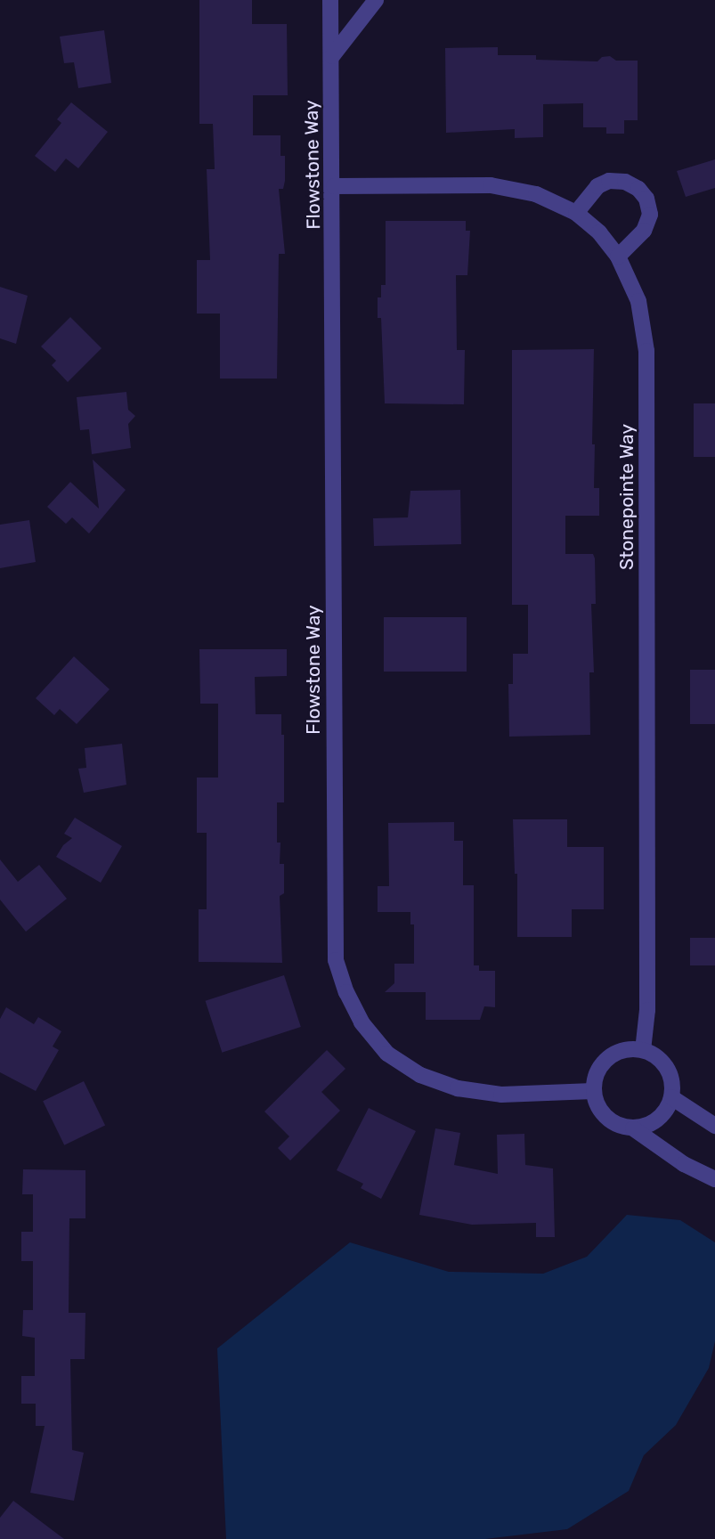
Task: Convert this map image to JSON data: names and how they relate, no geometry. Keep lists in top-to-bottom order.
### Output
{
  "streets": {
    "street": ["Flowstone Way", "Stonepointe Way"]
  },
  "crossings": [
    ["Flowstone Way", "Stonepointe Way"]
  ]
}
